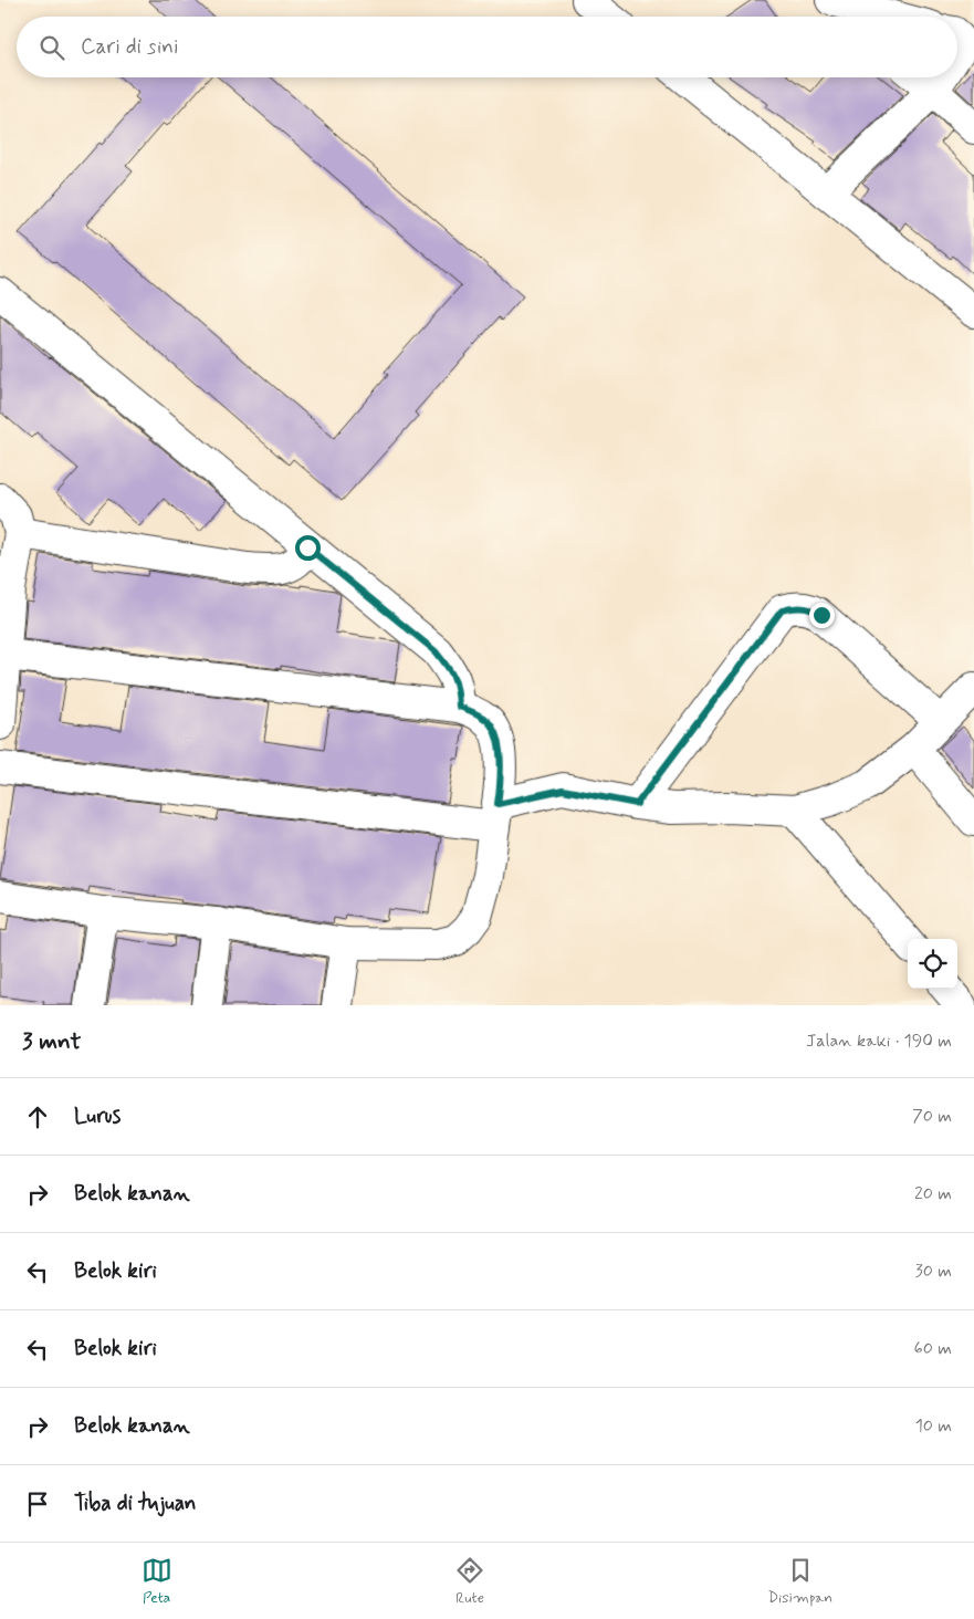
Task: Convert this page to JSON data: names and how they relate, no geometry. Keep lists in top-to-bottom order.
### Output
{
  "page": {
    "search": "Cari di sini",
    "heading": ["3 mnt", "Jalan kaki · 190 m"],
    "list": [
      ["Lurus", "70 m"],
      ["Belok kanan", "20 m"],
      ["Belok kiri", "30 m"],
      ["Belok kiri", "60 m"],
      ["Belok kanan", "10 m"],
      "Tiba di tujuan"
    ],
    "nav": ["Peta", "Rute", "Disimpan"]
  }
}
